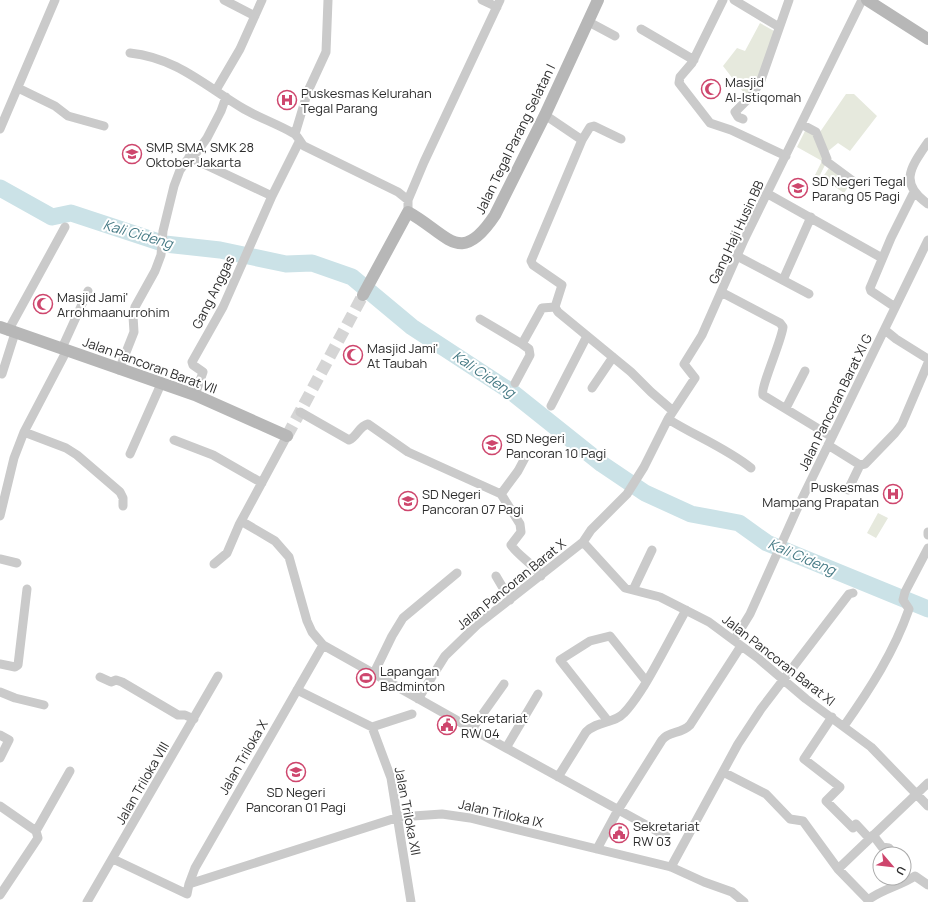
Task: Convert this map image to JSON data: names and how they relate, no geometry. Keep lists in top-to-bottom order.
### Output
{
  "streets": {
    "street": [
      "Jalan Tegal Parang Selatan I",
      "Gang Haji Husin BB",
      "Gang Anggas",
      "Jalan Pancoran Barat VII",
      "Jalan Pancoran Barat XI G",
      "Jalan Pancoran Barat X",
      "Jalan Pancoran Barat XI",
      "Jalan Triloka X",
      "Jalan Triloka VIII",
      "Jalan Triloka XII",
      "Jalan Triloka IX"
    ]
  },
  "crossings": [
    ["Gang Haji Husin BB", "Jalan Pancoran Barat X"],
    ["Gang Anggas", "Jalan Pancoran Barat VII"],
    ["Jalan Pancoran Barat XI G", "Jalan Pancoran Barat XI"],
    ["Jalan Pancoran Barat XI G", "Jalan Triloka IX"],
    ["Jalan Pancoran Barat X", "Jalan Pancoran Barat XI"],
    ["Jalan Triloka X", "Jalan Triloka IX"],
    ["Jalan Triloka XII", "Jalan Triloka IX"]
  ],
  "water": ["Kali Cideng"],
  "places": {
    "mosque": ["Masjid Al-Istiqomah", "Masjid Jami' Arrohmaanurrohim", "Masjid Jami' At Taubah"],
    "hospital": ["Puskesmas Kelurahan Tegal Parang", "Puskesmas Mampang Prapatan"],
    "school or university": [
      "SMP, SMA, SMK 28 Oktober Jakarta",
      "SD Negeri Tegal Parang 05 Pagi",
      "SD Negeri Pancoran 10 Pagi",
      "SD Negeri Pancoran 07 Pagi",
      "SD Negeri Pancoran 01 Pagi"
    ],
    "sports": ["Lapangan Badminton"],
    "public building": ["Sekretariat RW 04", "Sekretariat RW 03"]
  },
  "north": "bottom right"
}
